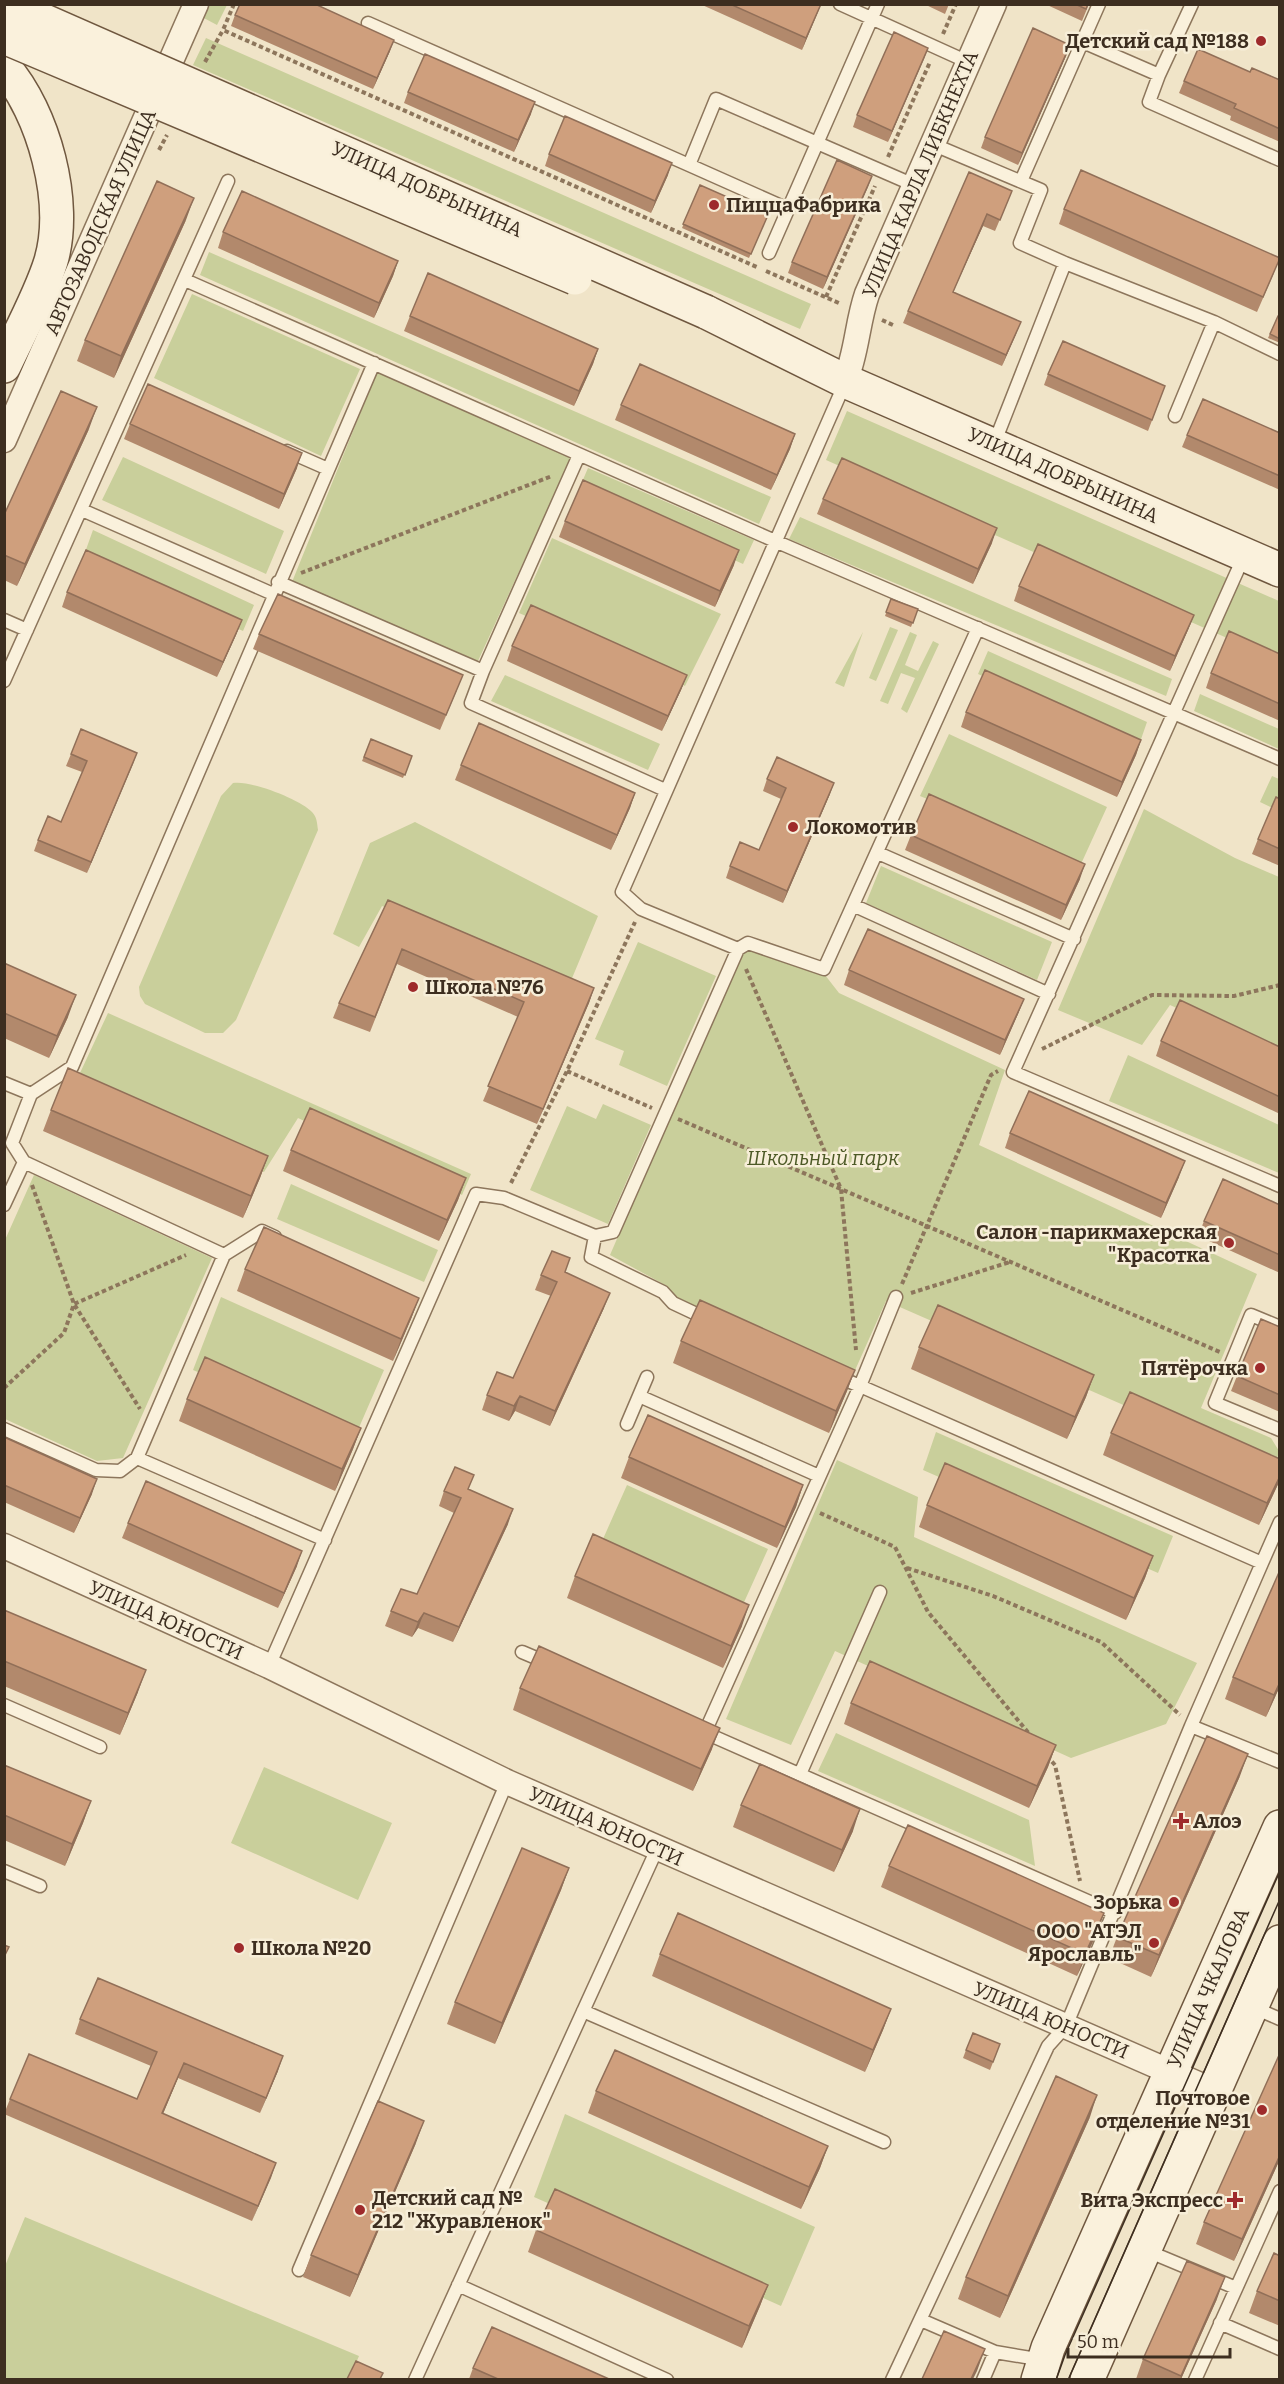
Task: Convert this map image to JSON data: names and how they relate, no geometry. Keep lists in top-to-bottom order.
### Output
{
  "streets": {
    "main road": ["УЛИЦА ДОБРЫНИНА", "УЛИЦА ЧКАЛОВА"],
    "street": ["УЛИЦА КАРЛА ЛИБКНЕХТА", "АВТОЗАВОДСКАЯ УЛИЦА", "УЛИЦА ЮНОСТИ"]
  },
  "crossings": [
    ["УЛИЦА КАРЛА ЛИБКНЕХТА", "УЛИЦА ДОБРЫНИНА"],
    ["УЛИЦА ЮНОСТИ", "УЛИЦА ЧКАЛОВА"]
  ],
  "parks": ["Школьный парк"],
  "places": {
    "other": [
      "Детский сад №188",
      "ПиццаФабрика",
      "Локомотив",
      "Школа №76",
      "Салон -парикмахерская \"Красотка\"",
      "Пятёрочка",
      "Зорька",
      "ООО \"АТЭЛ Ярославль\"",
      "Школа №20",
      "Почтовое отделение №31",
      "Детский сад № 212 \"Журавленок\""
    ],
    "health": ["Алоэ", "Вита Экспресс"]
  },
  "scale_bar": "50 m"
}
